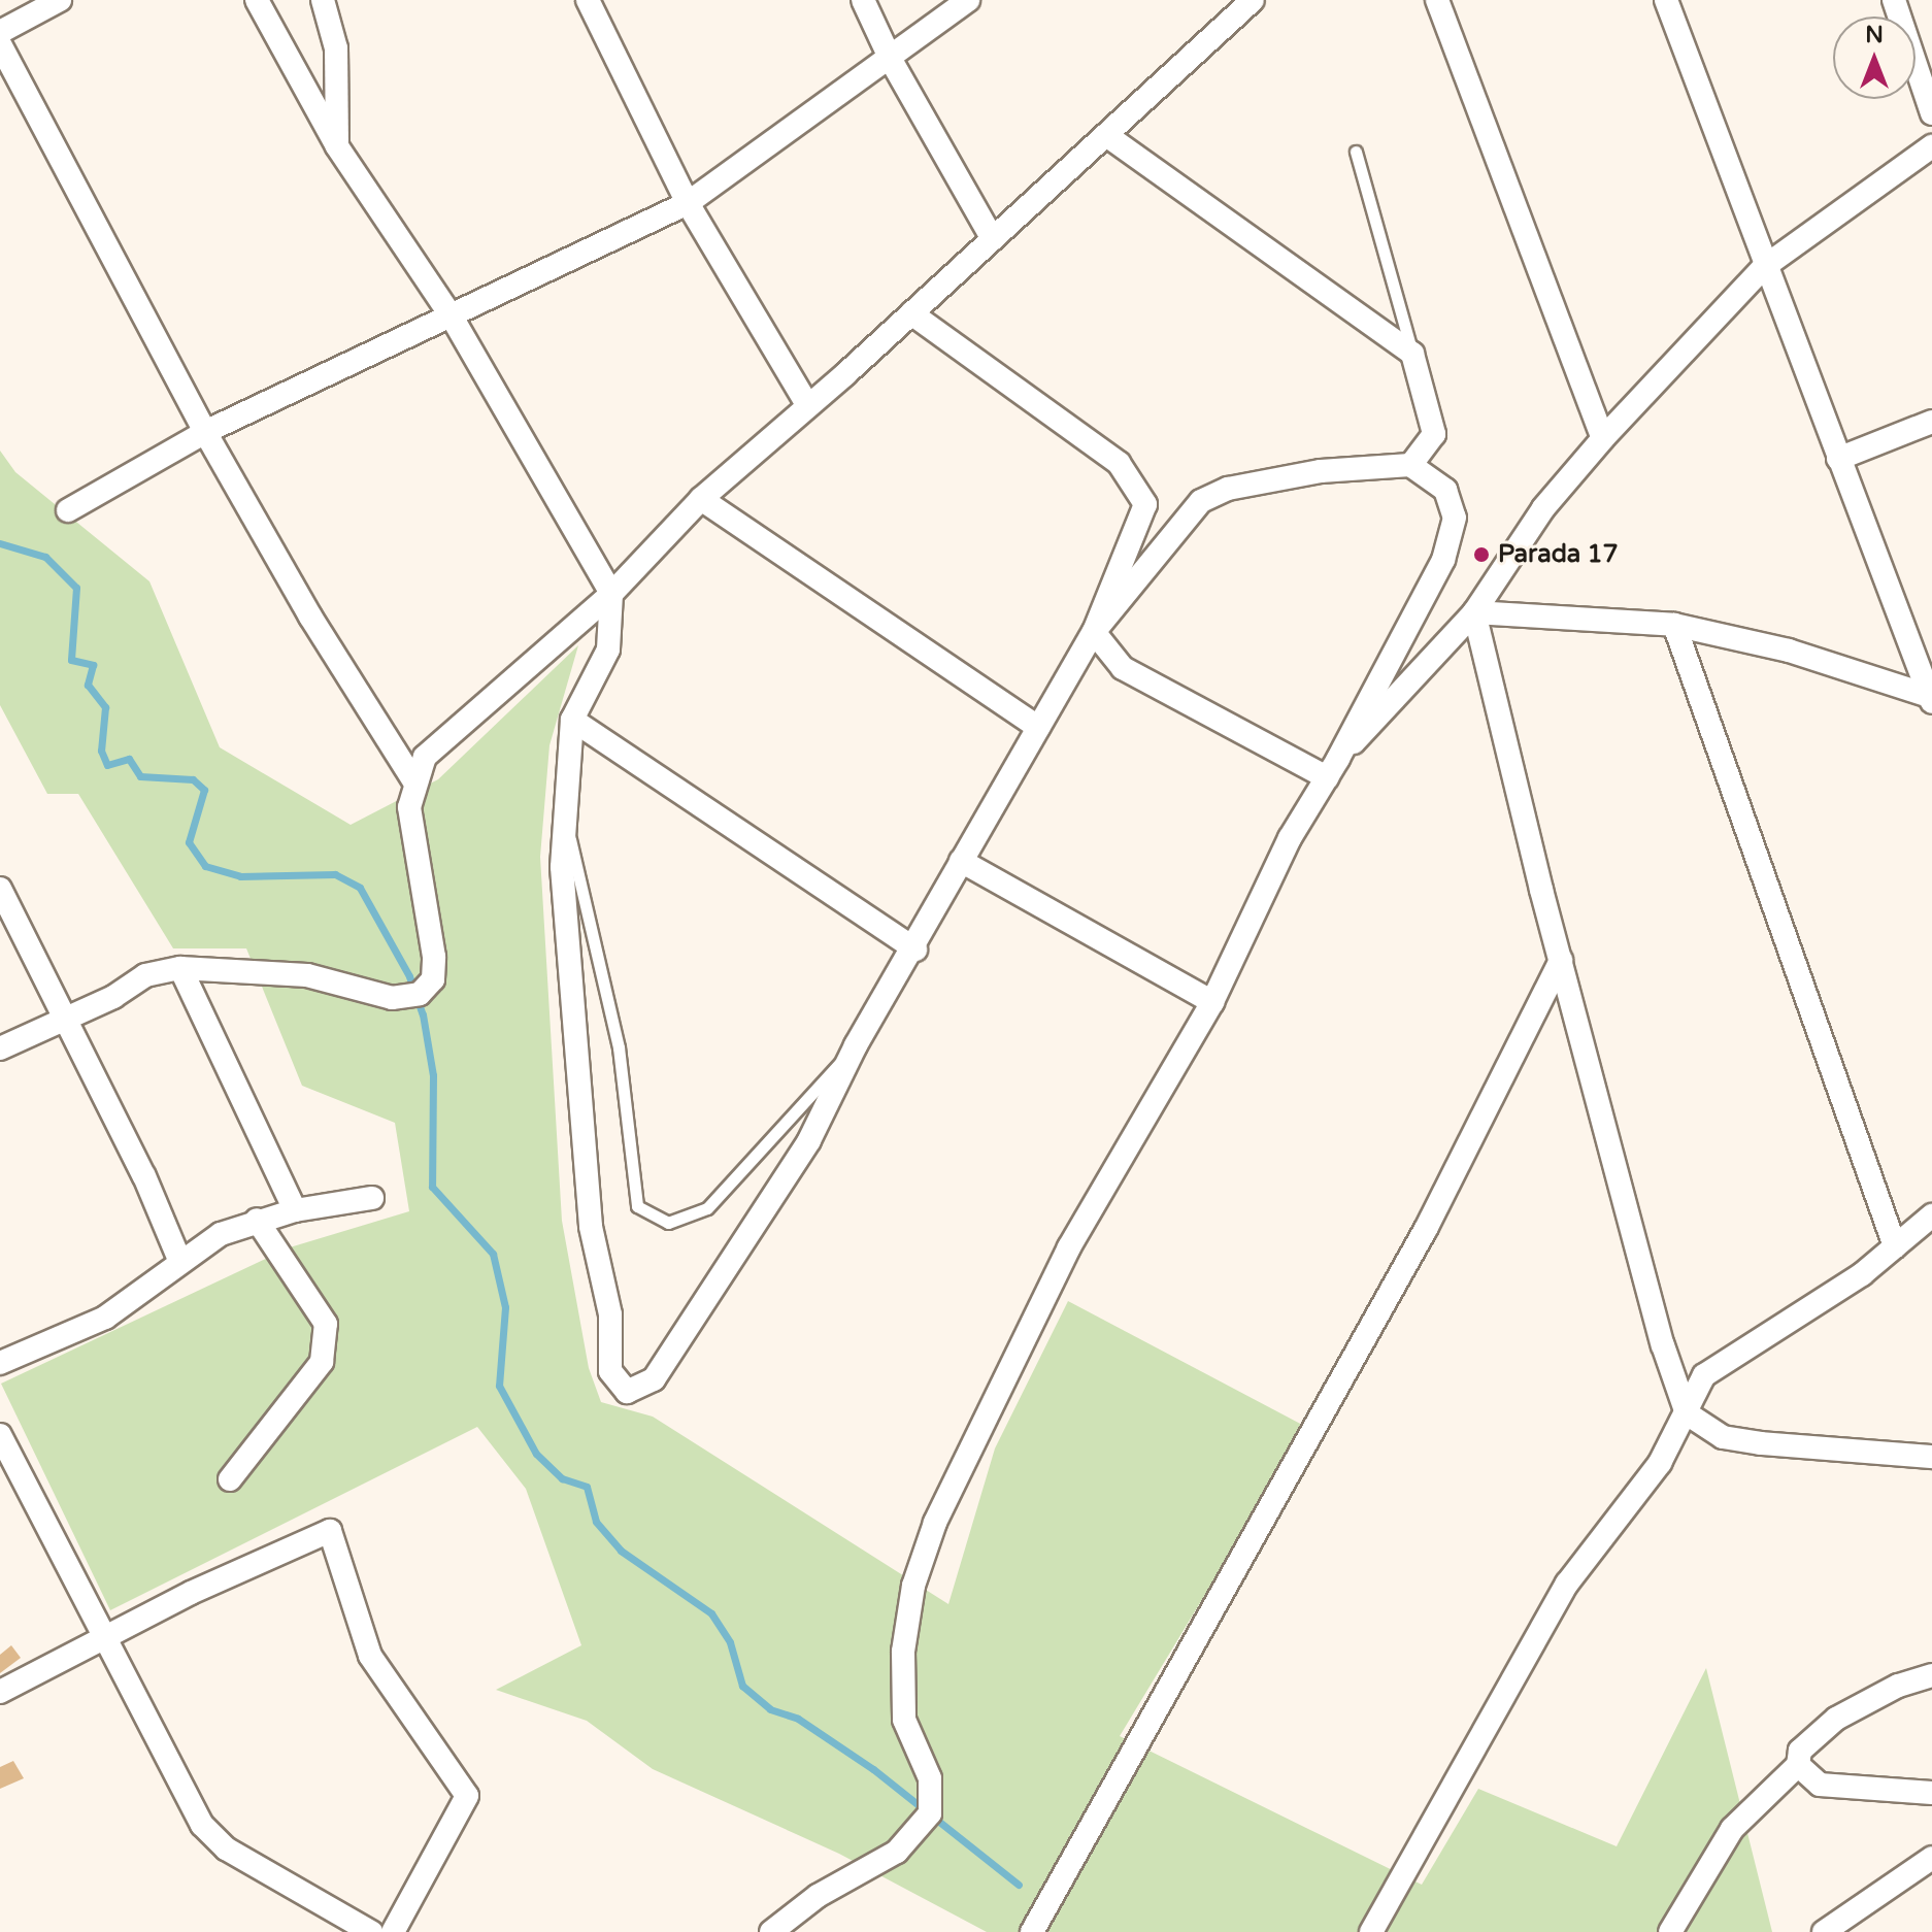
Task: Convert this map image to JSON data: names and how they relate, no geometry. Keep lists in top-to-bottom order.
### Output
{
  "places": ["Parada 17"],
  "north": "top"
}
